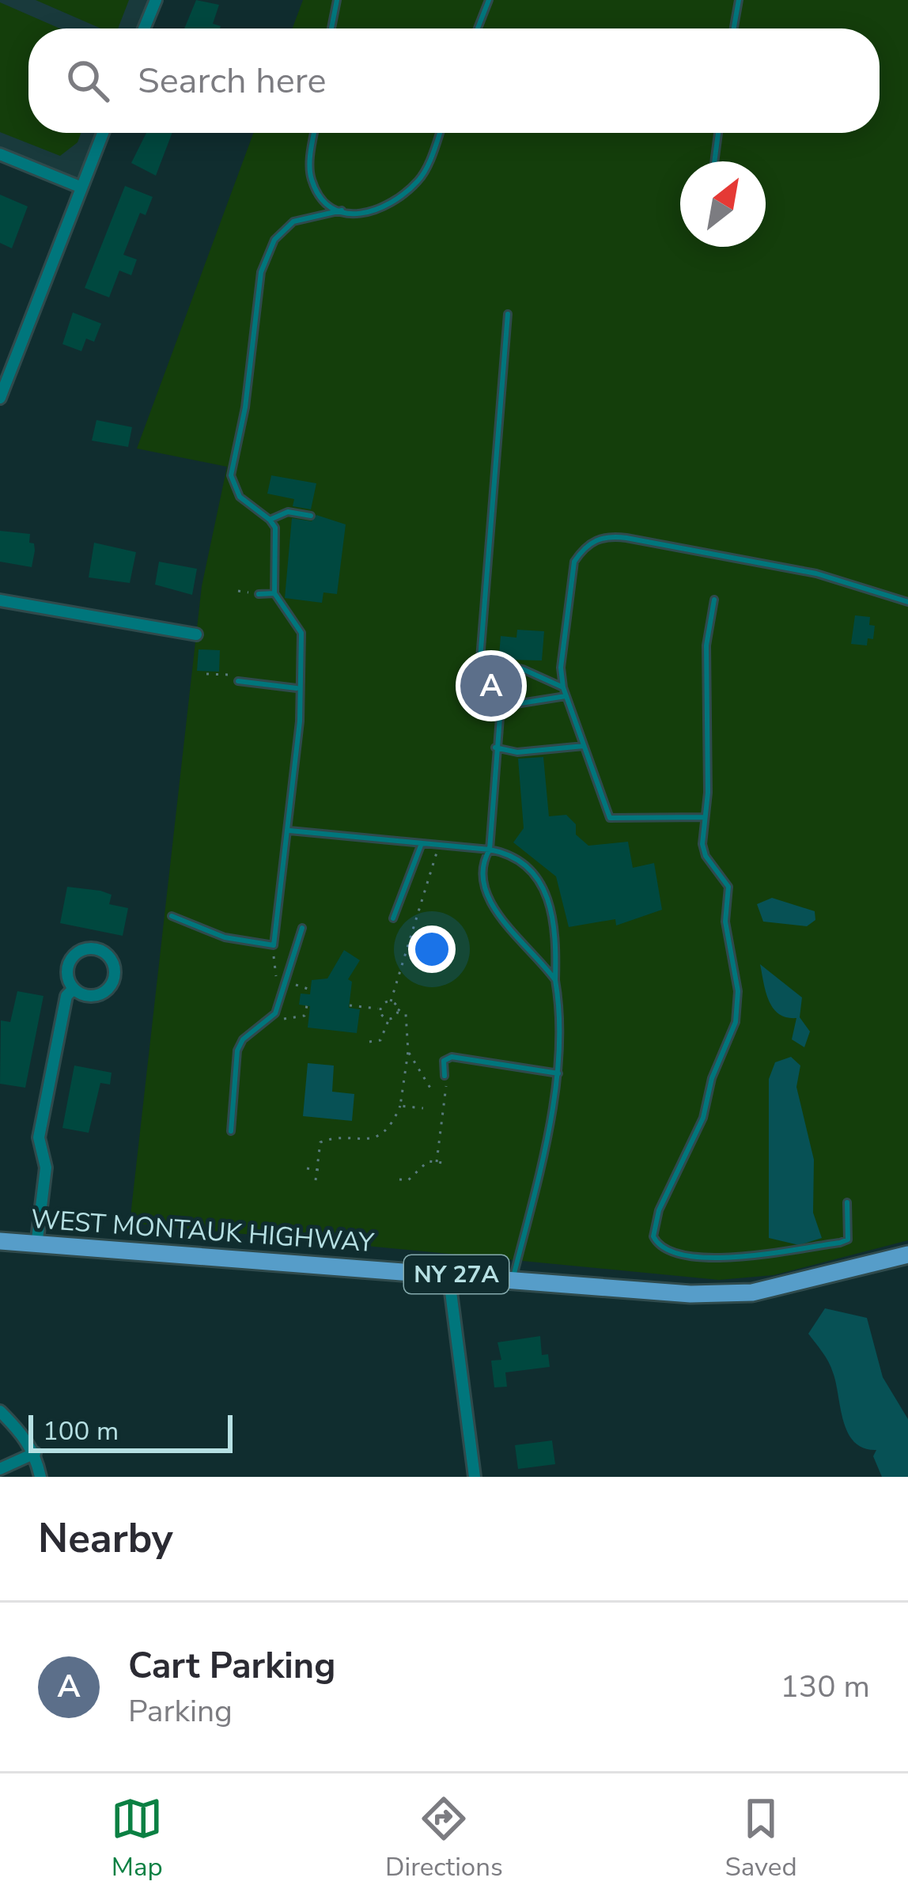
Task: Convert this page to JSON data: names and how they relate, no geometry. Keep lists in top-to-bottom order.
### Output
{
  "streets": {
    "main road": ["WEST MONTAUK HIGHWAY", "NY 27A"]
  },
  "scale_bar": "100 m",
  "north": "top right",
  "page": {
    "search": "Search here",
    "pins": "A",
    "scale": "100 m",
    "heading": "Nearby",
    "list": [
      {
        "mark": "A",
        "name": "Cart Parking",
        "note": "Parking",
        "value": "130 m"
      }
    ],
    "nav": ["Map", "Directions", "Saved"]
  }
}
